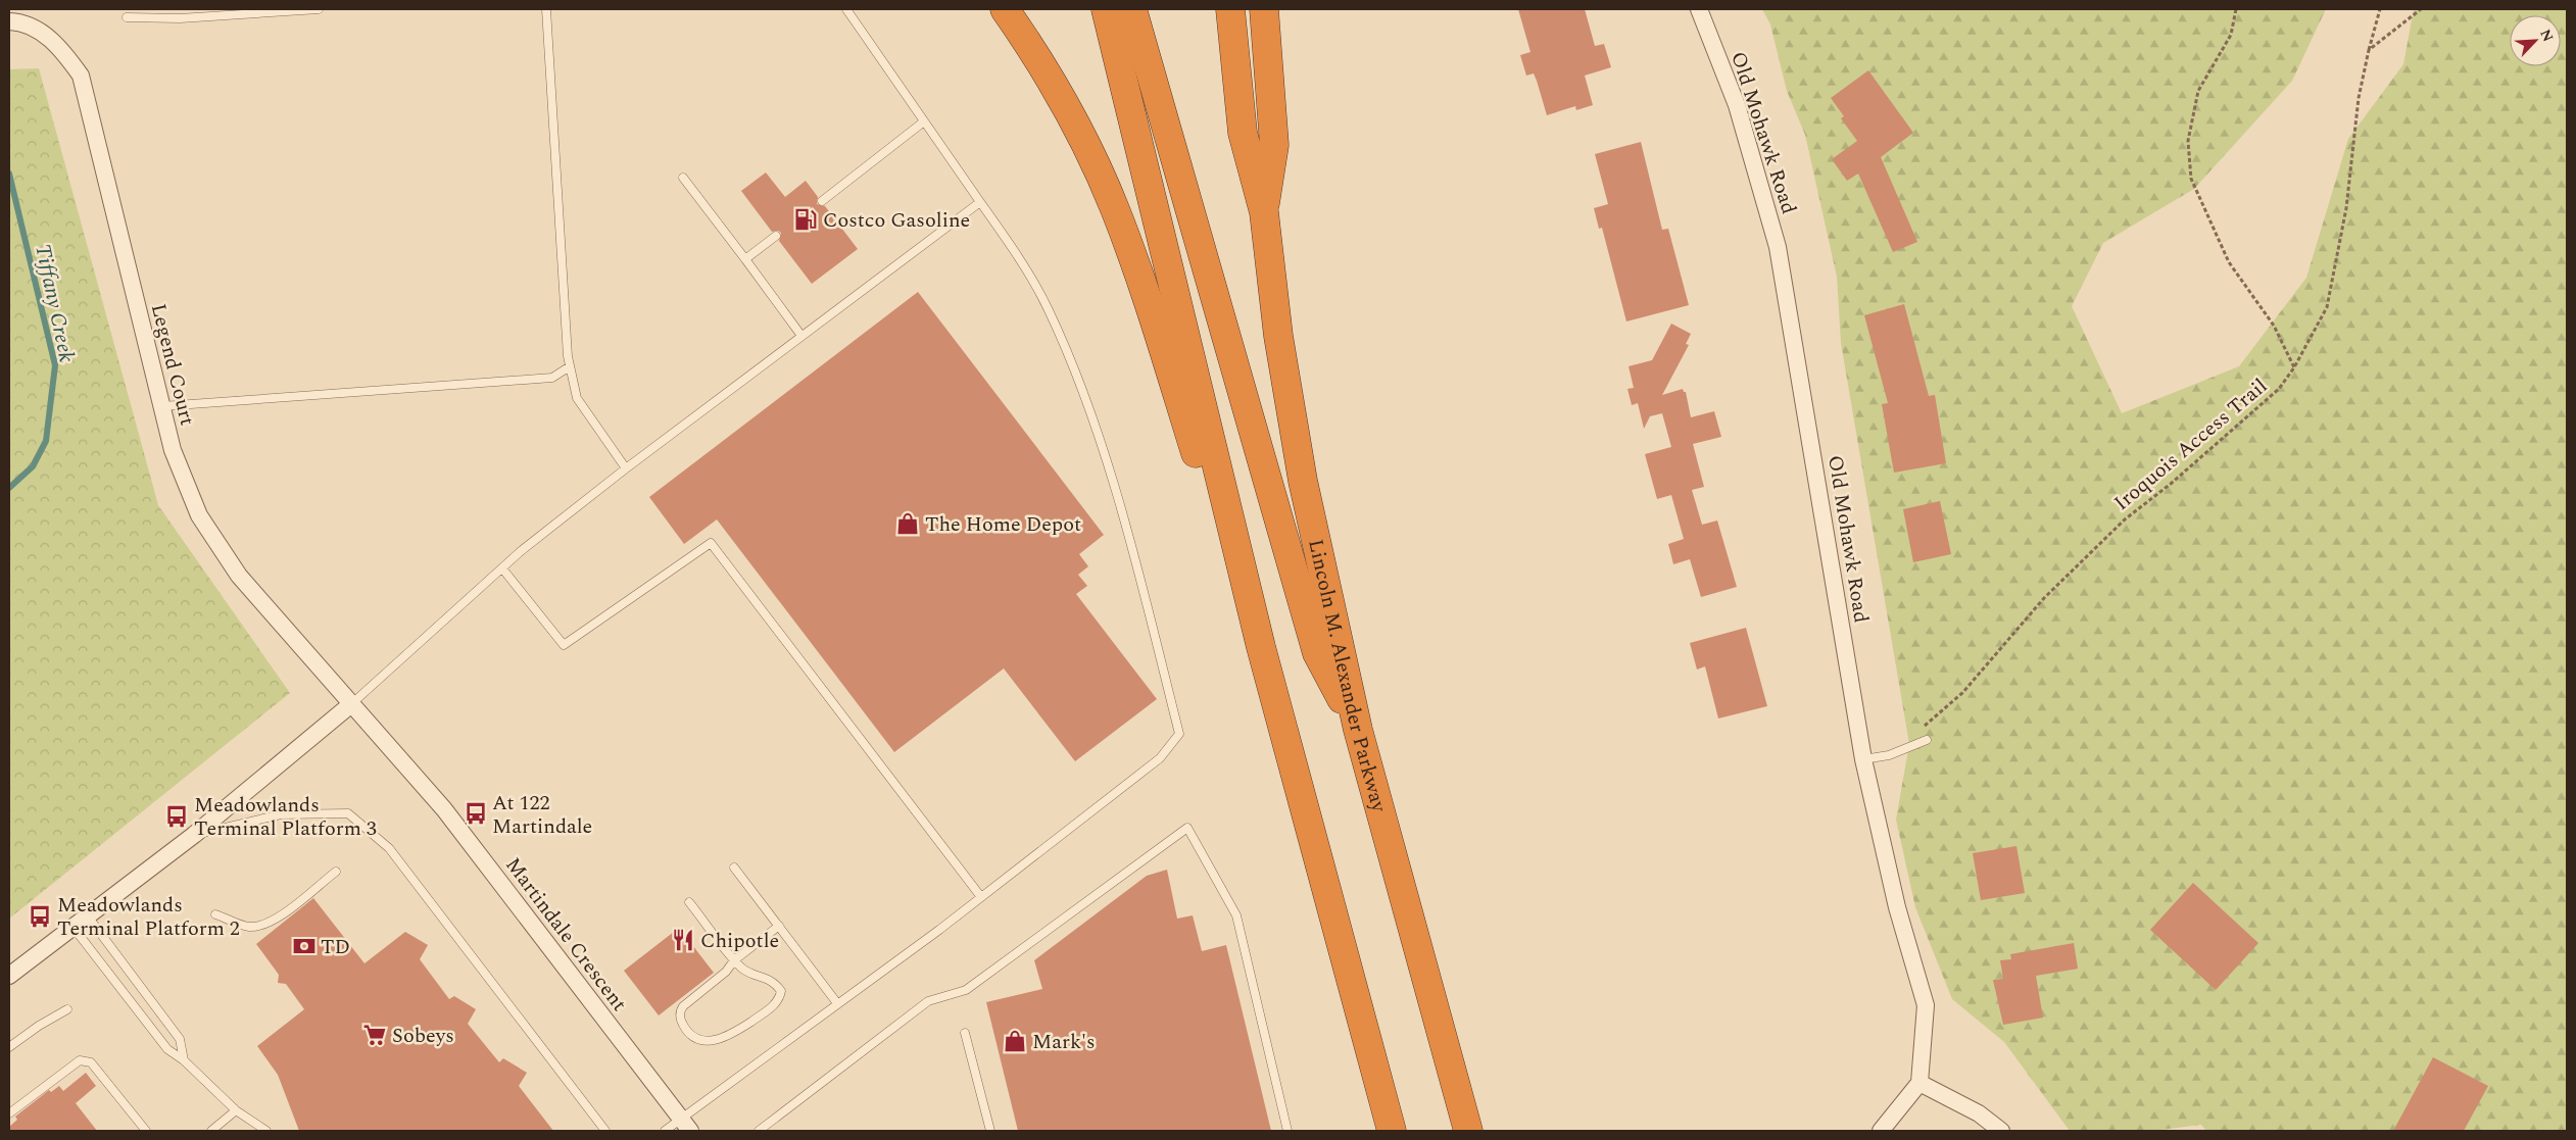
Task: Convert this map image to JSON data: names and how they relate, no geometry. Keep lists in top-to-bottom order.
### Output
{
  "streets": {
    "highway": ["Lincoln M. Alexander Parkway"],
    "street": ["Old Mohawk Road", "Legend Court", "Martindale Crescent"],
    "path": ["Iroquois Access Trail"]
  },
  "crossings": [
    ["Legend Court", "Martindale Crescent"]
  ],
  "water": ["Tiffany Creek"],
  "places": {
    "fuel station": ["Costco Gasoline"],
    "shop": ["The Home Depot", "Mark's"],
    "bus stop": ["At 122 Martindale", "Meadowlands Terminal Platform 3", "Meadowlands Terminal Platform 2"],
    "restaurant": ["Chipotle"],
    "bank": ["TD"],
    "supermarket": ["Sobeys"]
  },
  "north": "top right"
}
